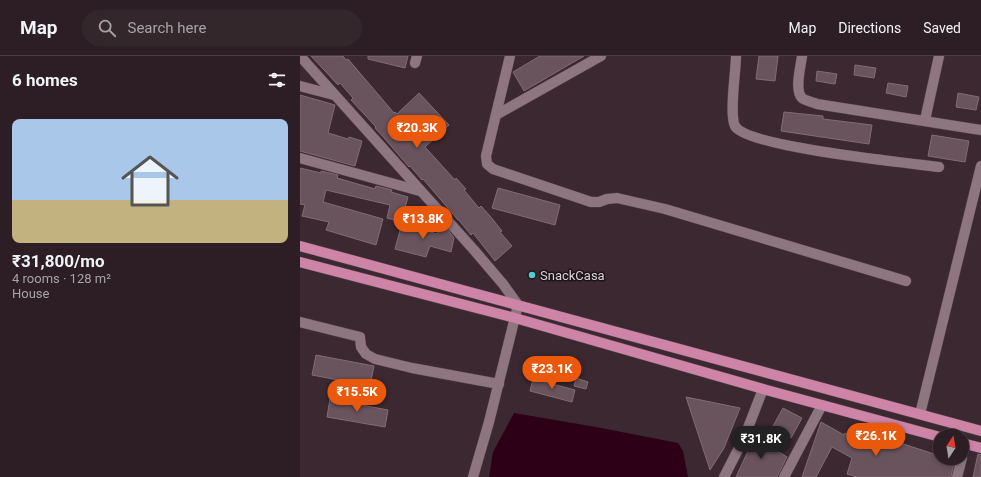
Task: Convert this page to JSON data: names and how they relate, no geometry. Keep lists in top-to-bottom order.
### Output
{
  "places": ["SnackCasa"],
  "north": "top",
  "page": {
    "header": "Map",
    "search": "Search here",
    "nav": ["Map", "Directions", "Saved"],
    "heading": "6 homes",
    "list": [
      {
        "name": "₹31,800/mo",
        "note": "4 rooms · 128 m² · House"
      }
    ],
    "price": [
      "₹20.3K",
      "₹13.8K",
      "₹23.1K",
      "₹15.5K",
      "₹26.1K",
      "₹31.8K"
    ]
  }
}
